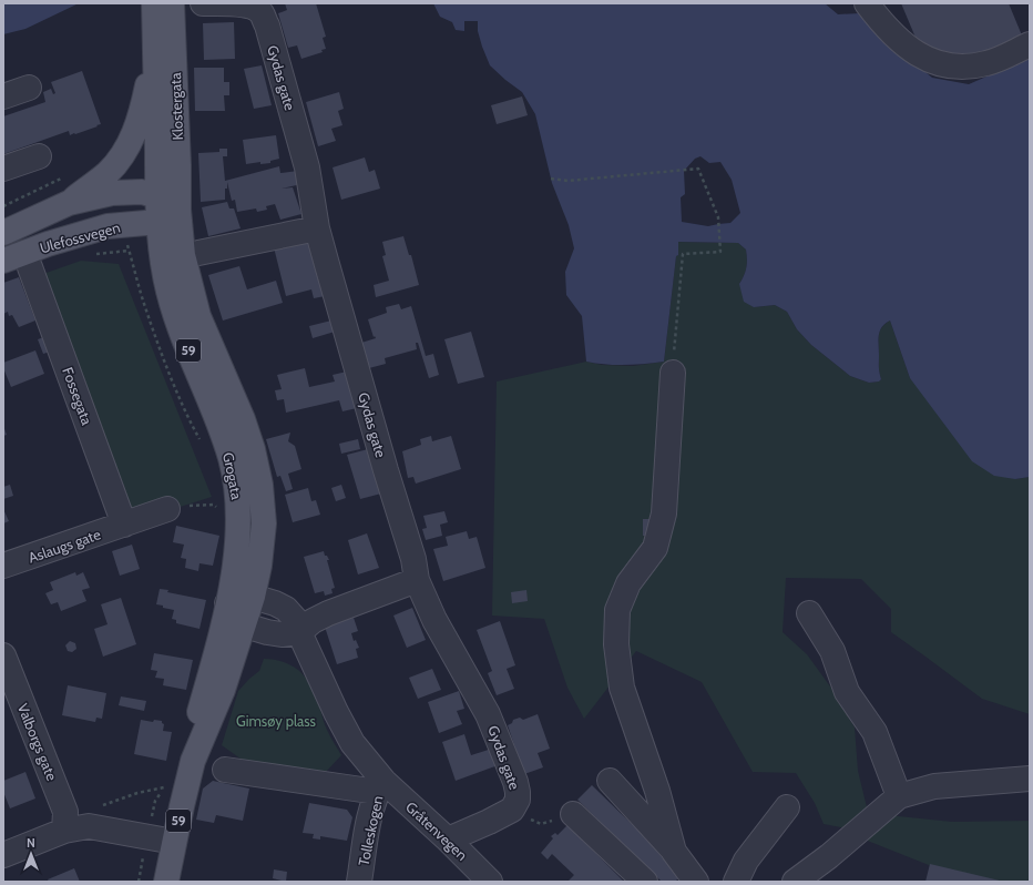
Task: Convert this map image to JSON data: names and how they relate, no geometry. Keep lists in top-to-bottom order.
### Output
{
  "streets": {
    "main road": [
      "Klostergata",
      "Ulefossvegen",
      "59",
      "Grogata"
    ],
    "street": [
      "Gydas gate",
      "Fossegata",
      "Aslaugs gate",
      "Valborgs gate",
      "Tolleskogen",
      "Gråtenvegen"
    ]
  },
  "crossings": [
    ["Gydas gate", "Gråtenvegen"],
    ["Klostergata", "Ulefossvegen"],
    ["Klostergata", "Grogata"],
    ["Ulefossvegen", "Grogata"],
    ["Fossegata", "Aslaugs gate"],
    ["Tolleskogen", "Gråtenvegen"]
  ],
  "parks": ["Gimsøy plass"],
  "north": "top"
}
